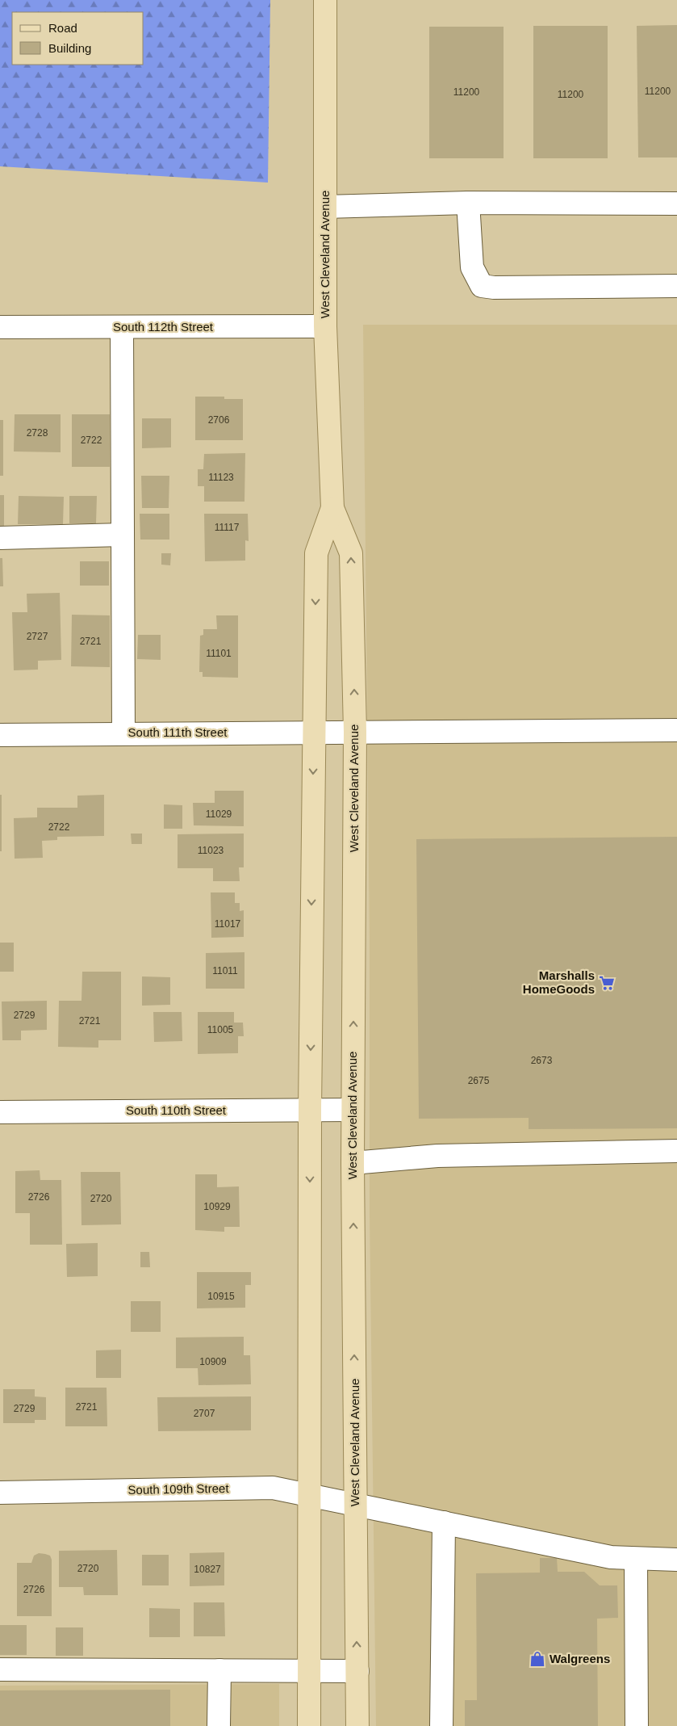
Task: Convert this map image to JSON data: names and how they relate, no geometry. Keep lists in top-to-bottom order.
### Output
{
  "streets": {
    "main road": ["West Cleveland Avenue"],
    "street": [
      "South 112th Street",
      "South 111th Street",
      "South 110th Street",
      "South 109th Street"
    ]
  },
  "crossings": [
    ["West Cleveland Avenue", "South 112th Street"],
    ["West Cleveland Avenue", "South 111th Street"],
    ["West Cleveland Avenue", "South 110th Street"],
    ["West Cleveland Avenue", "South 109th Street"]
  ],
  "places": {
    "supermarket": ["Marshalls HomeGoods"],
    "shop": ["Walgreens"]
  },
  "house_numbers": [
    "11200",
    "11200",
    "11200",
    "2706",
    "2728",
    "2722",
    "11123",
    "11117",
    "2727",
    "2721",
    "11101",
    "11029",
    "2722",
    "11023",
    "11017",
    "11011",
    "2729",
    "2721",
    "11005",
    "2673",
    "2675",
    "2726",
    "2720",
    "10929",
    "10915",
    "10909",
    "2721",
    "2729",
    "2707",
    "2720",
    "10827",
    "2726"
  ],
  "legend": ["Road", "Building"]
}
